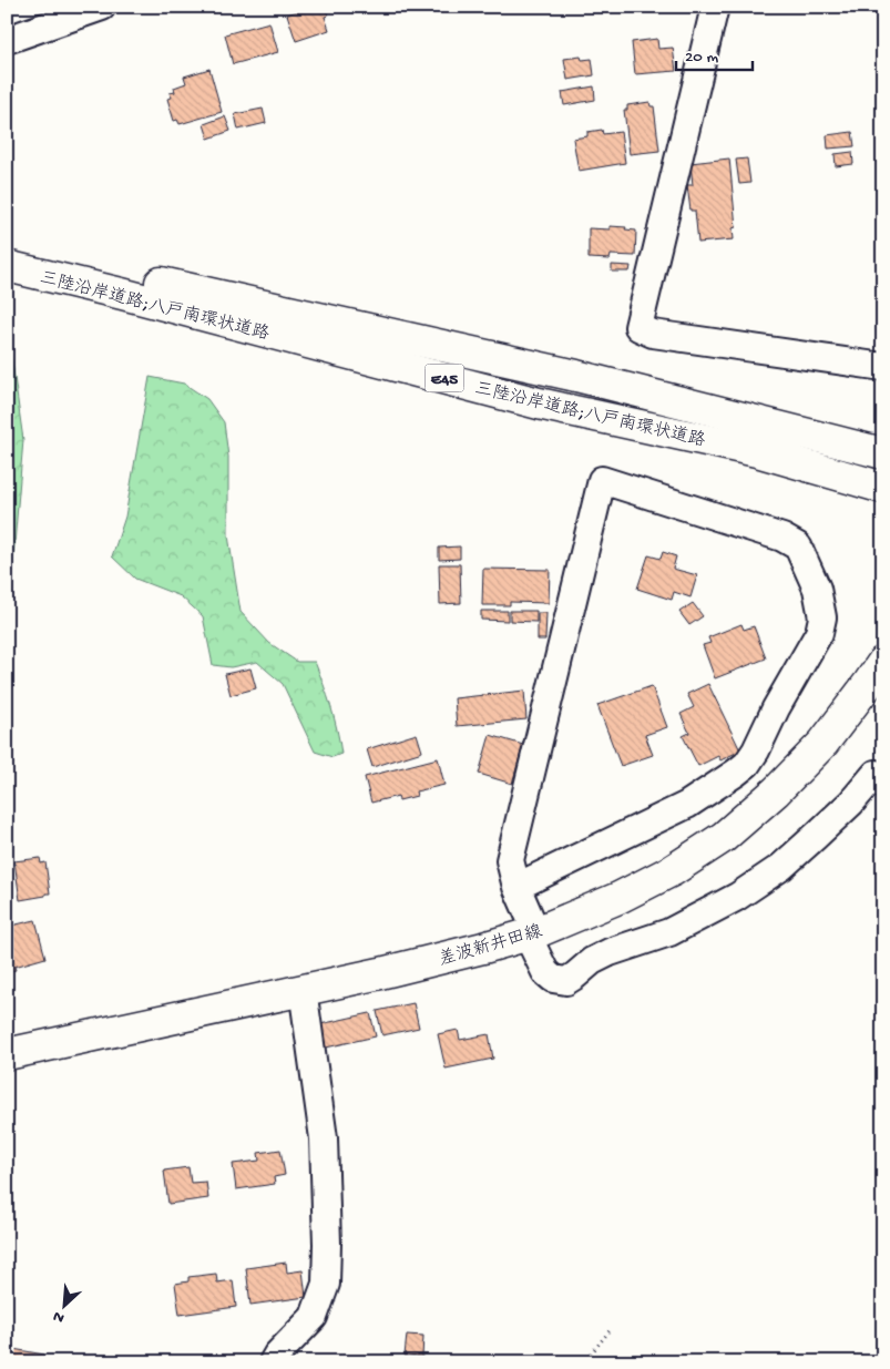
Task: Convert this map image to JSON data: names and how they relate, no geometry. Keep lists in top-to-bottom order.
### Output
{
  "streets": {
    "main road": ["三陸沿岸道路;八戸南環状道路", "E45", "差波新井田線"]
  },
  "scale_bar": "20 m",
  "north": "bottom left"
}
